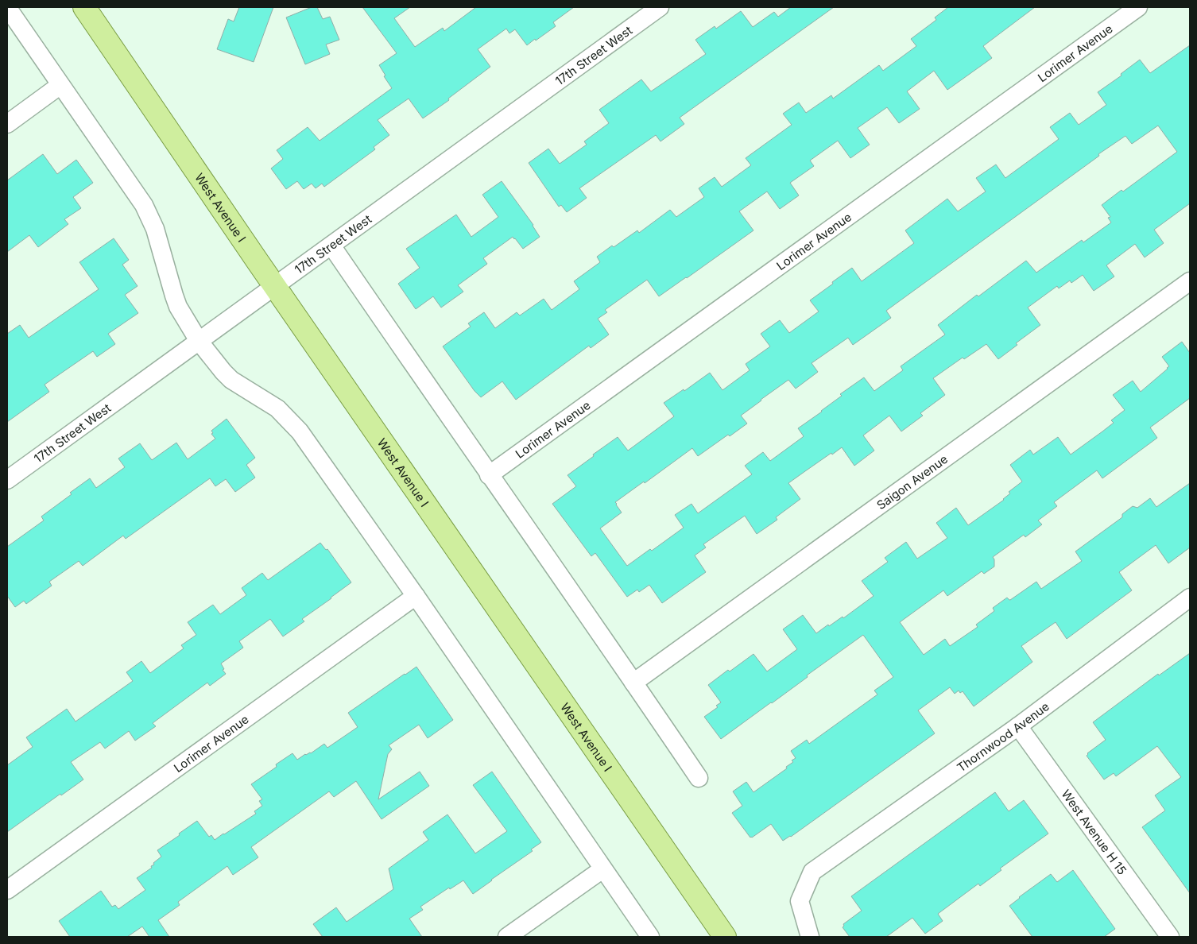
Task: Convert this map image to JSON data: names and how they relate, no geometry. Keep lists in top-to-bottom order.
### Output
{
  "streets": {
    "main road": ["West Avenue I"],
    "street": [
      "Lorimer Avenue",
      "17th Street West",
      "Saigon Avenue",
      "Thornwood Avenue",
      "West Avenue H 15"
    ]
  },
  "crossings": [
    ["17th Street West", "West Avenue I"],
    ["Thornwood Avenue", "West Avenue H 15"]
  ]
}
